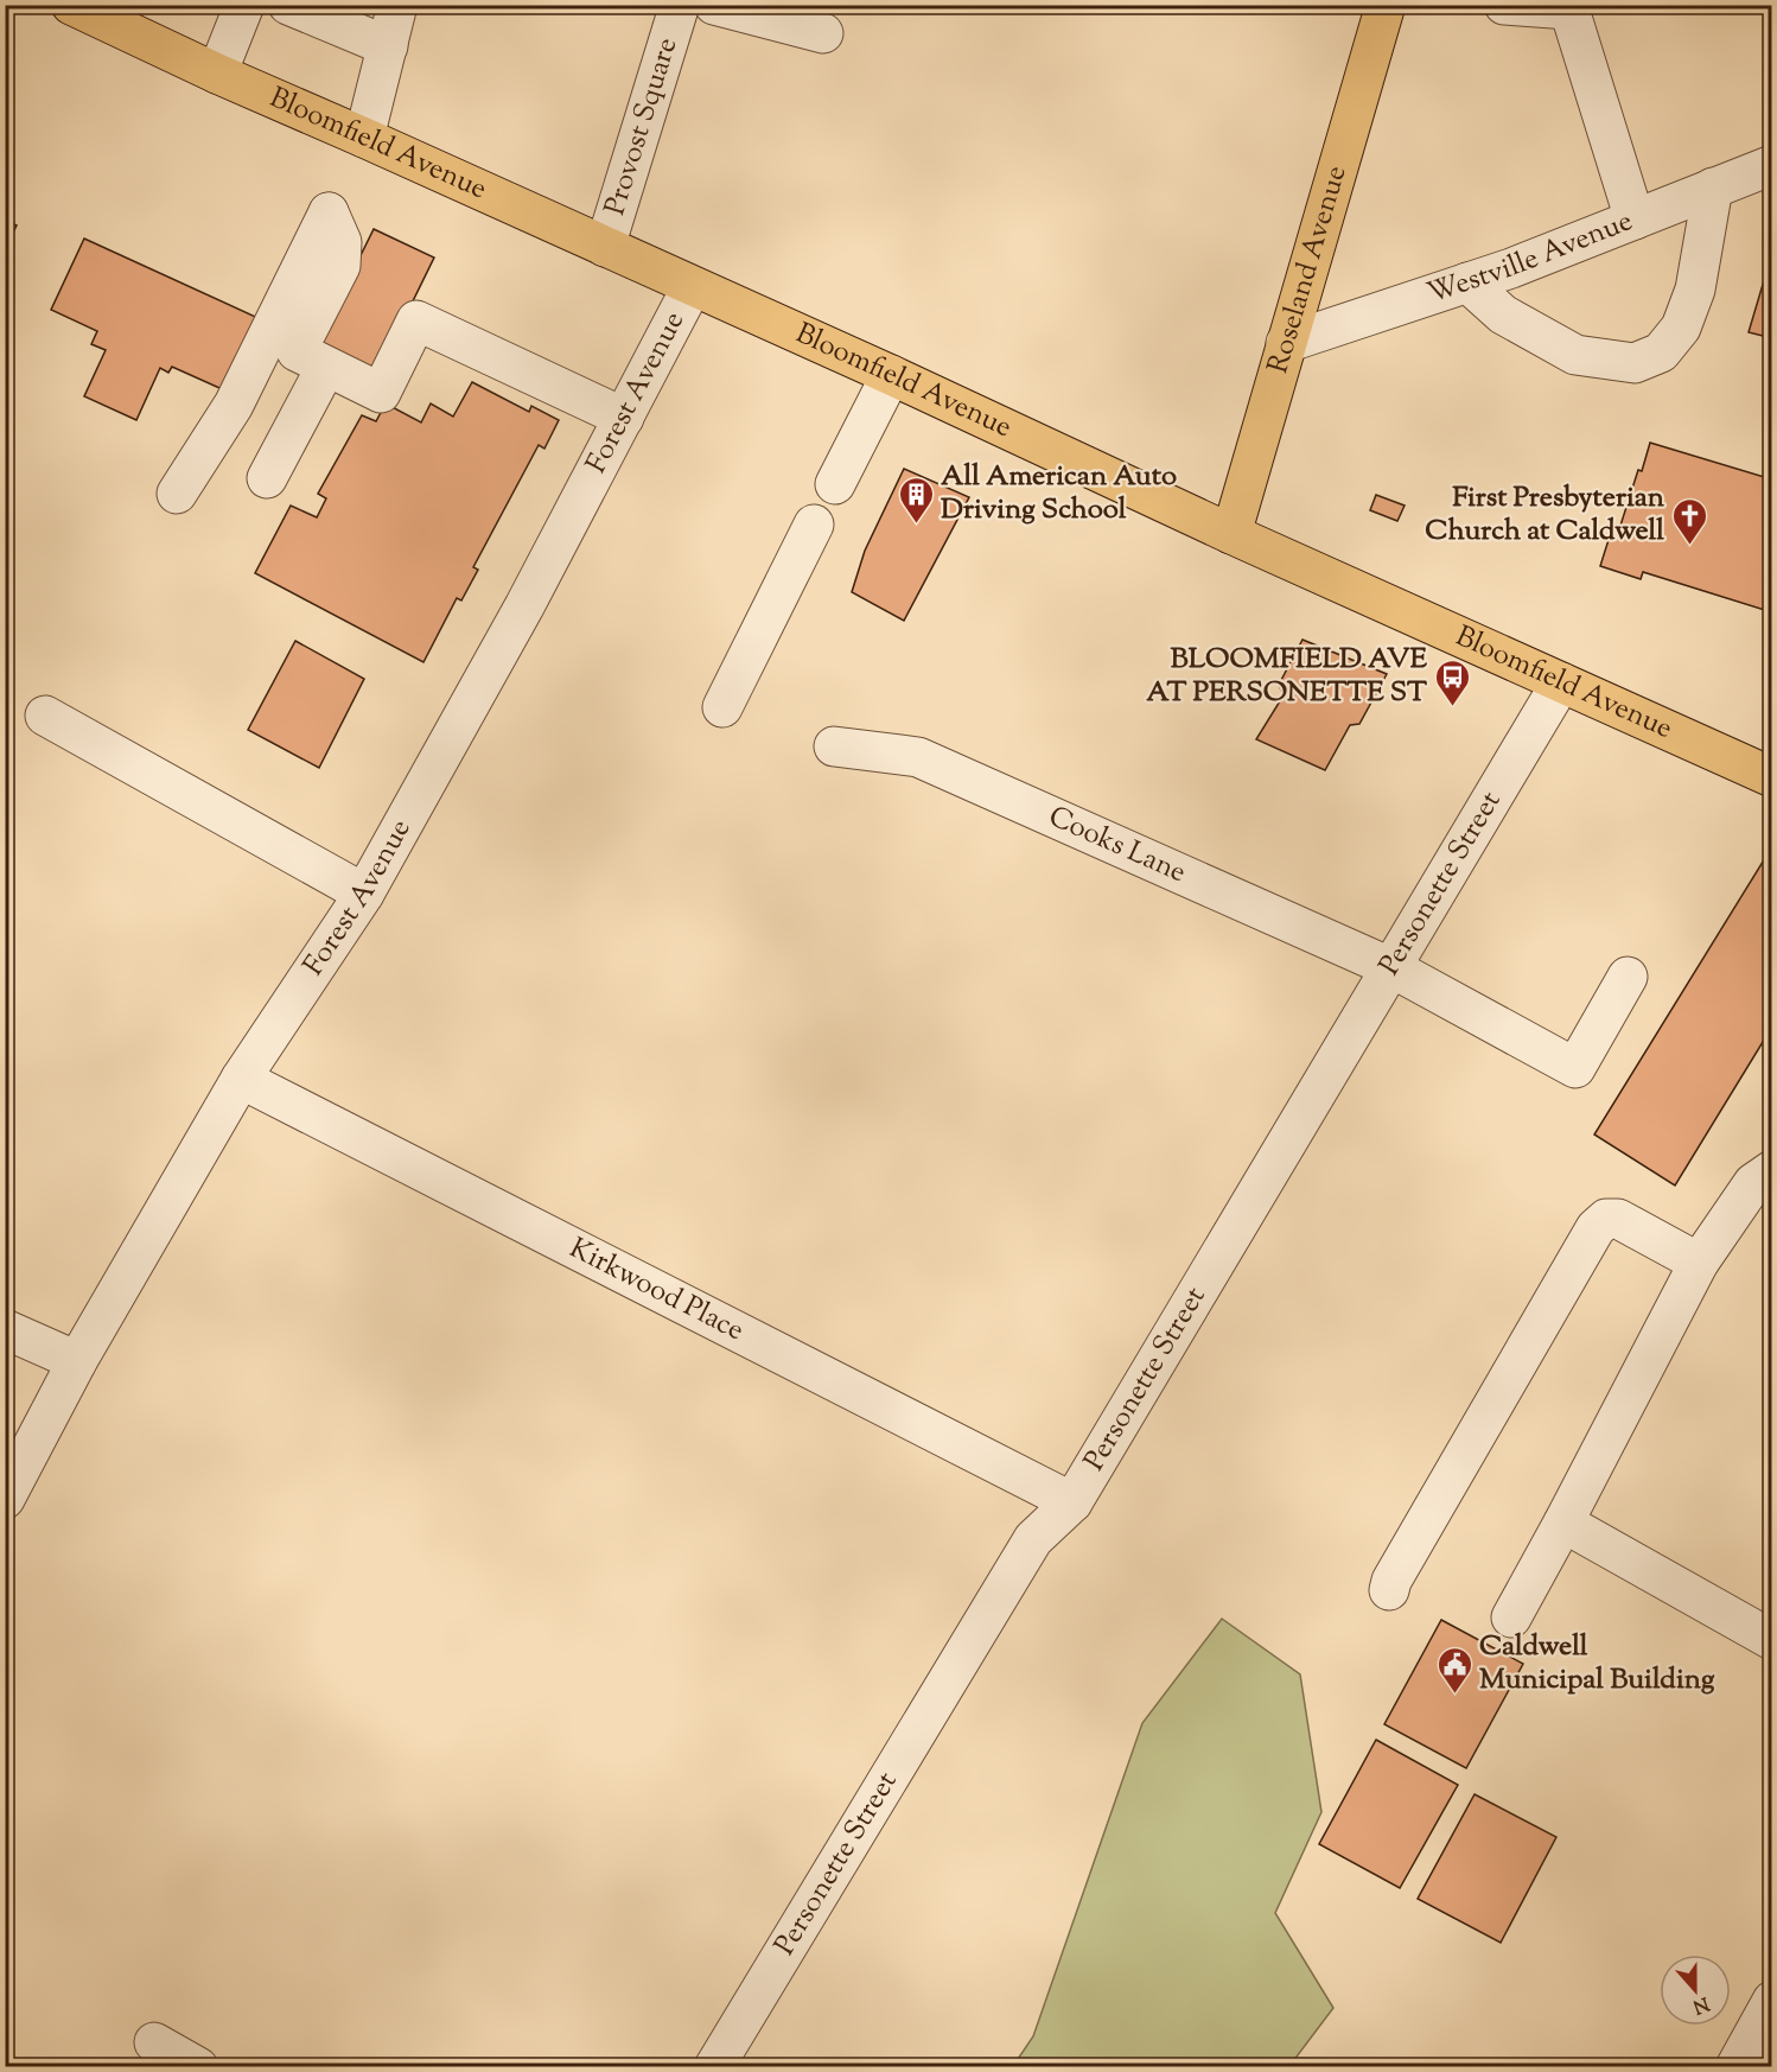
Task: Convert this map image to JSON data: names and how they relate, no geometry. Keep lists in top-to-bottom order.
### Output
{
  "streets": {
    "main road": ["Bloomfield Avenue", "Roseland Avenue"],
    "street": [
      "Provost Square",
      "Westville Avenue",
      "Forest Avenue",
      "Cooks Lane",
      "Personette Street",
      "Kirkwood Place"
    ]
  },
  "crossings": [
    ["Provost Square", "Bloomfield Avenue"],
    ["Bloomfield Avenue", "Roseland Avenue"],
    ["Bloomfield Avenue", "Forest Avenue"],
    ["Bloomfield Avenue", "Personette Street"],
    ["Westville Avenue", "Roseland Avenue"],
    ["Forest Avenue", "Kirkwood Place"],
    ["Cooks Lane", "Personette Street"],
    ["Personette Street", "Kirkwood Place"]
  ],
  "places": {
    "building": ["All American Auto Driving School"],
    "church": ["First Presbyterian Church at Caldwell"],
    "bus stop": ["BLOOMFIELD AVE AT PERSONETTE ST"],
    "public building": ["Caldwell Municipal Building"]
  },
  "north": "bottom"
}
